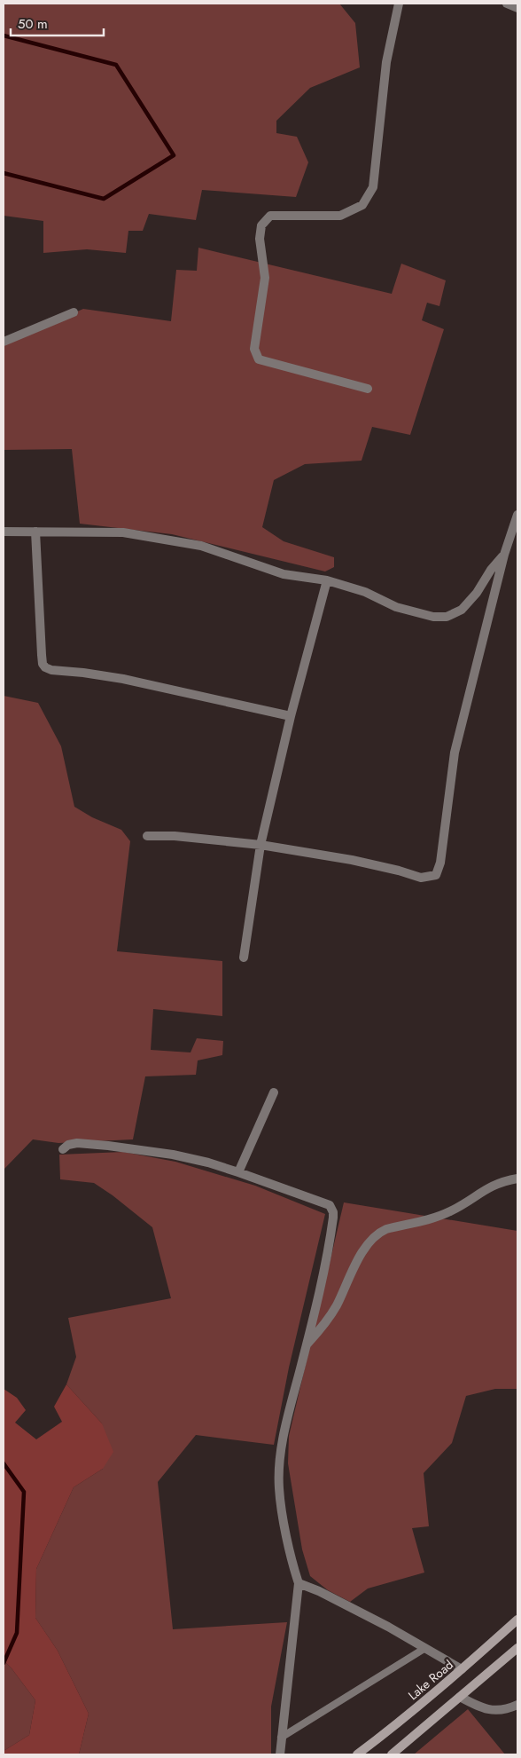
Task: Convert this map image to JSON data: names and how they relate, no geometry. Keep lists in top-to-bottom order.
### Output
{
  "streets": {
    "main road": ["Lake Road"]
  },
  "scale_bar": "50 m"
}
